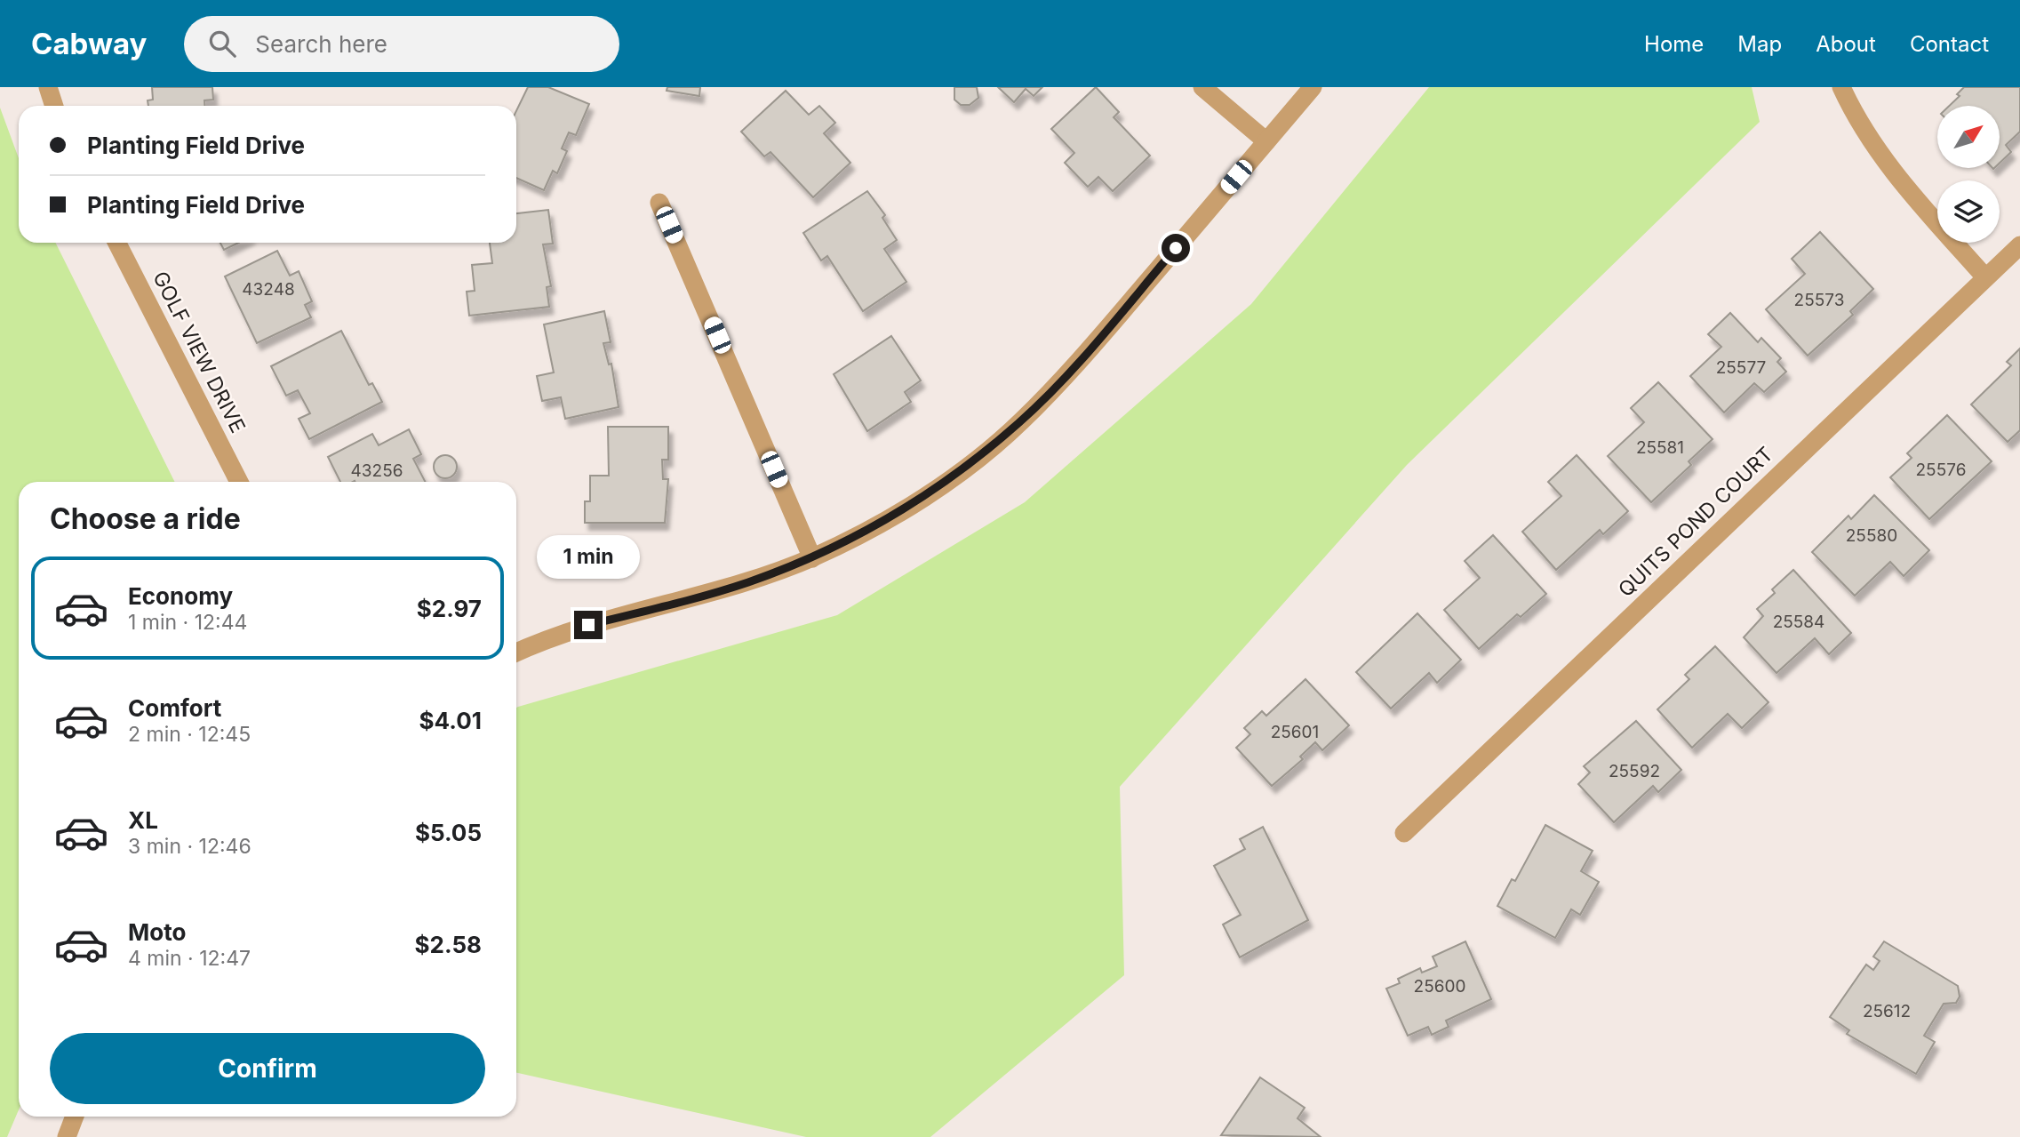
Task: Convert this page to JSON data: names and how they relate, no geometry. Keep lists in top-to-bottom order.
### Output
{
  "streets": {
    "street": ["GOLF VIEW DRIVE", "QUITS POND COURT"]
  },
  "house_numbers": [
    "43248",
    "25573",
    "25577",
    "25581",
    "25576",
    "43256",
    "25580",
    "25584",
    "25601",
    "25592",
    "25600",
    "25612"
  ],
  "north": "top right",
  "page": {
    "header": "Cabway",
    "search": "Search here",
    "nav": [
      "Home",
      "Map",
      "About",
      "Contact"
    ],
    "banner": ["Planting Field Drive", "Planting Field Drive"],
    "heading": "Choose a ride",
    "bubble": "1 min",
    "list": [
      {
        "name": "Economy",
        "note": "1 min · 12:44",
        "value": "$2.97"
      },
      {
        "name": "Comfort",
        "note": "2 min · 12:45",
        "value": "$4.01"
      },
      {
        "name": "XL",
        "note": "3 min · 12:46",
        "value": "$5.05"
      },
      {
        "name": "Moto",
        "note": "4 min · 12:47",
        "value": "$2.58"
      }
    ],
    "buttons": "Confirm"
  }
}
